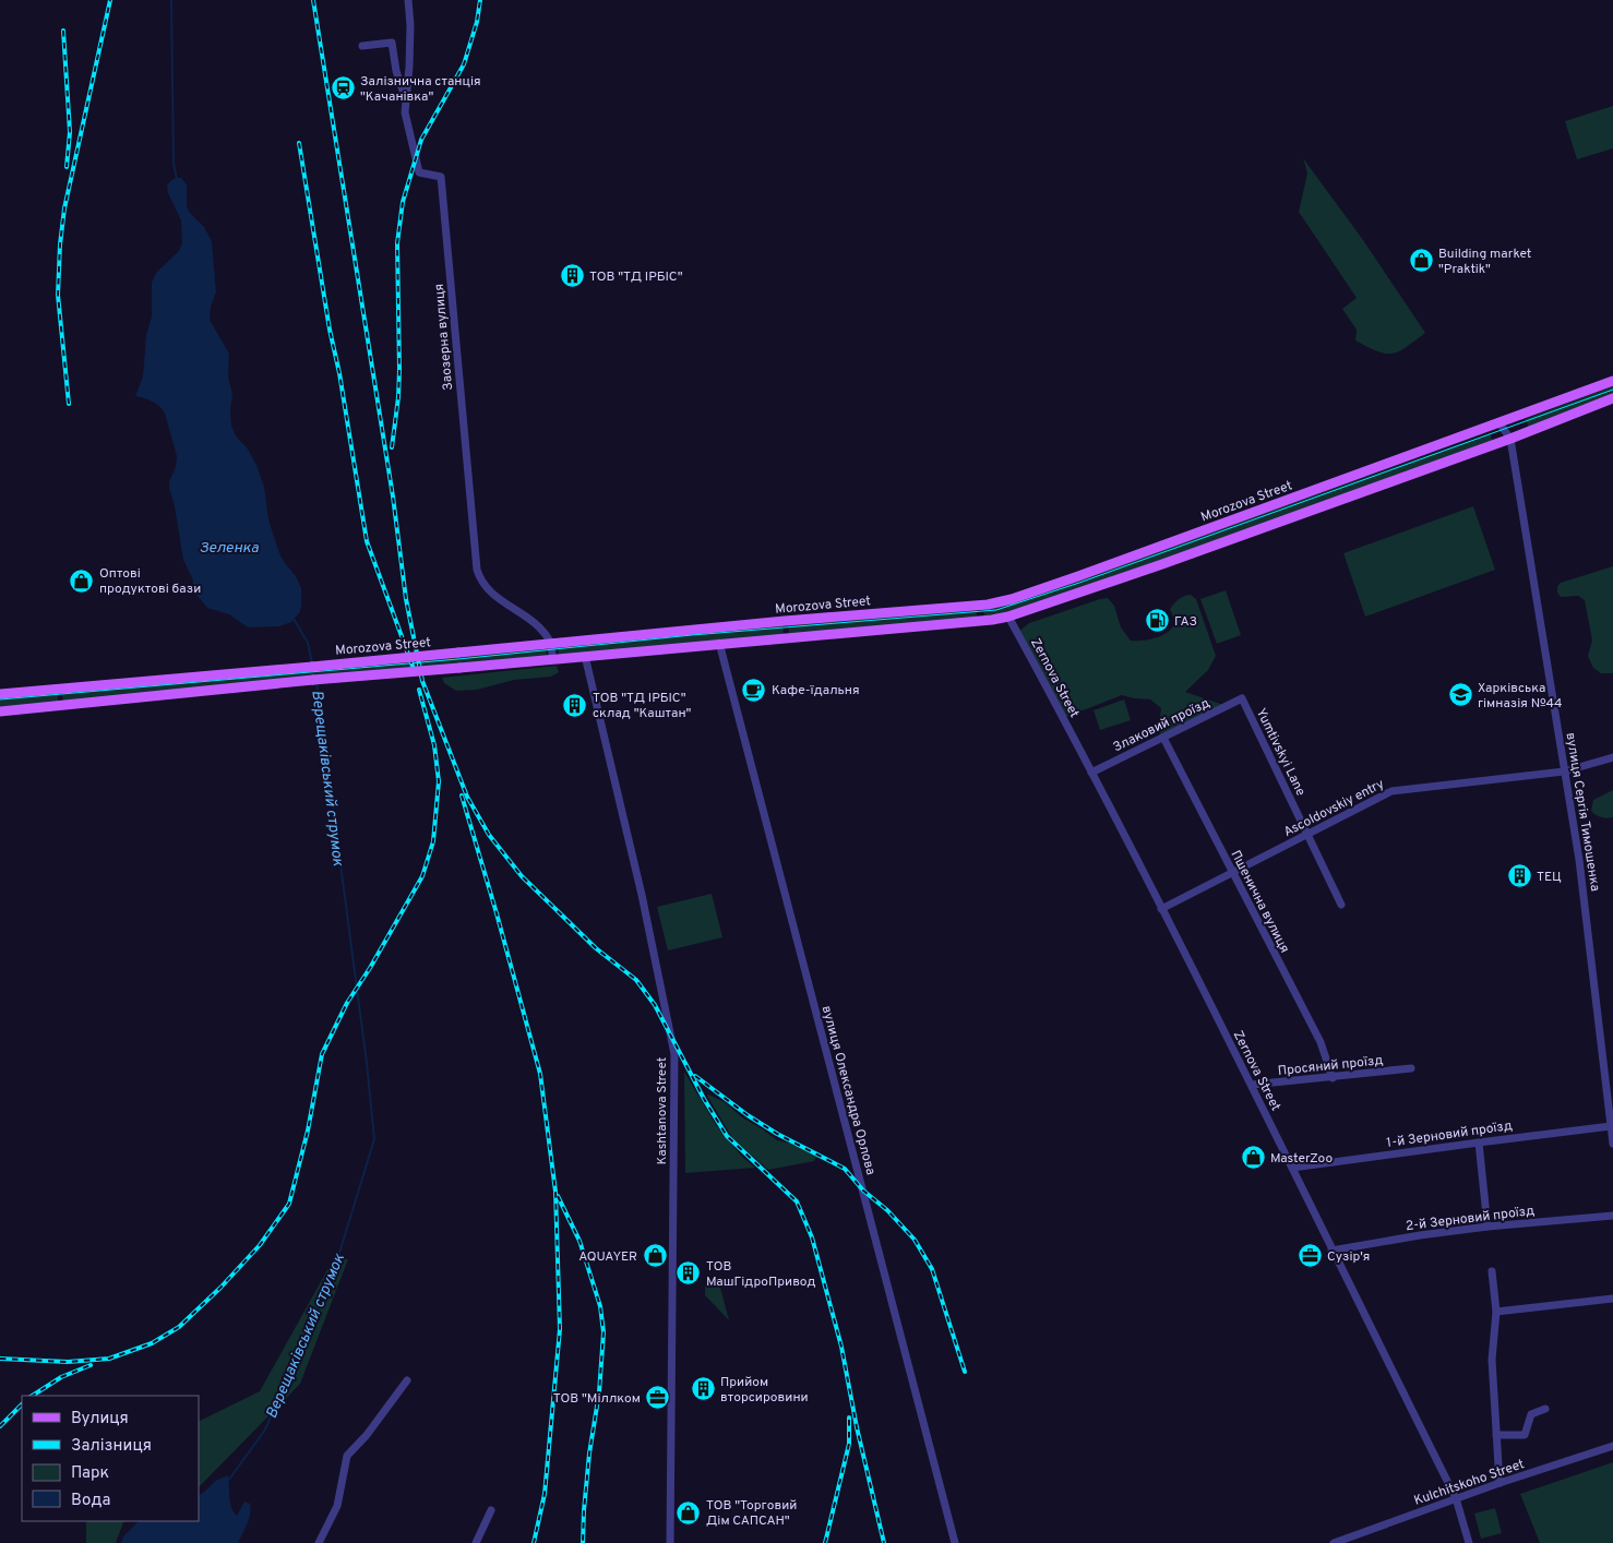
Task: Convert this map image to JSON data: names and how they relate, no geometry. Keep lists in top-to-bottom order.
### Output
{
  "streets": {
    "main road": ["Morozova Street"],
    "street": [
      "Заозерна вулиця",
      "Zernova Street",
      "Злаковий проїзд",
      "Yumtivskyi Lane",
      "Ascoldovskiy entry",
      "вулиця Сергія Тимошенка",
      "Пшенична вулиця",
      "Просяний проїзд",
      "вулиця Олександра Орлова",
      "Kashtanova Street",
      "1-й Зерновий проїзд",
      "2-й Зерновий проїзд",
      "Kulchitskoho Street"
    ]
  },
  "crossings": [
    ["Заозерна вулиця", "Morozova Street"],
    ["Morozova Street", "Zernova Street"],
    ["Morozova Street", "вулиця Сергія Тимошенка"],
    ["Morozova Street", "вулиця Олександра Орлова"],
    ["Morozova Street", "Kashtanova Street"],
    ["Zernova Street", "Злаковий проїзд"],
    ["Zernova Street", "Ascoldovskiy entry"],
    ["Zernova Street", "Просяний проїзд"],
    ["Zernova Street", "1-й Зерновий проїзд"],
    ["Zernova Street", "2-й Зерновий проїзд"],
    ["Zernova Street", "Kulchitskoho Street"],
    ["Злаковий проїзд", "Yumtivskyi Lane"],
    ["Злаковий проїзд", "Пшенична вулиця"],
    ["Yumtivskyi Lane", "Ascoldovskiy entry"],
    ["Ascoldovskiy entry", "вулиця Сергія Тимошенка"],
    ["Ascoldovskiy entry", "Пшенична вулиця"],
    ["вулиця Сергія Тимошенка", "1-й Зерновий проїзд"],
    ["Пшенична вулиця", "Просяний проїзд"]
  ],
  "water": ["Зеленка", "Верещаківський струмок"],
  "places": {
    "station": ["Залізнична станція \"Качанівка\""],
    "shop": [
      "Building market \"Praktik\"",
      "Оптові продуктові бази",
      "MasterZoo",
      "AQUAYER",
      "ТОВ \"Торговий Дім САПСАН\""
    ],
    "building": [
      "ТОВ \"ТД ІРБІС\"",
      "ТОВ \"ТД ІРБІС\" склад \"Каштан\"",
      "ТЕЦ",
      "ТОВ МашГідроПривод",
      "Прийом вторсировини"
    ],
    "fuel station": ["ГАЗ"],
    "cafe": ["Кафе-їдальня"],
    "school or university": ["Харківська гімназія №44"],
    "office": ["Сузір'я", "ТОВ \"Міллком"]
  },
  "legend": [
    "Вулиця",
    "Залізниця",
    "Парк",
    "Вода"
  ]
}
